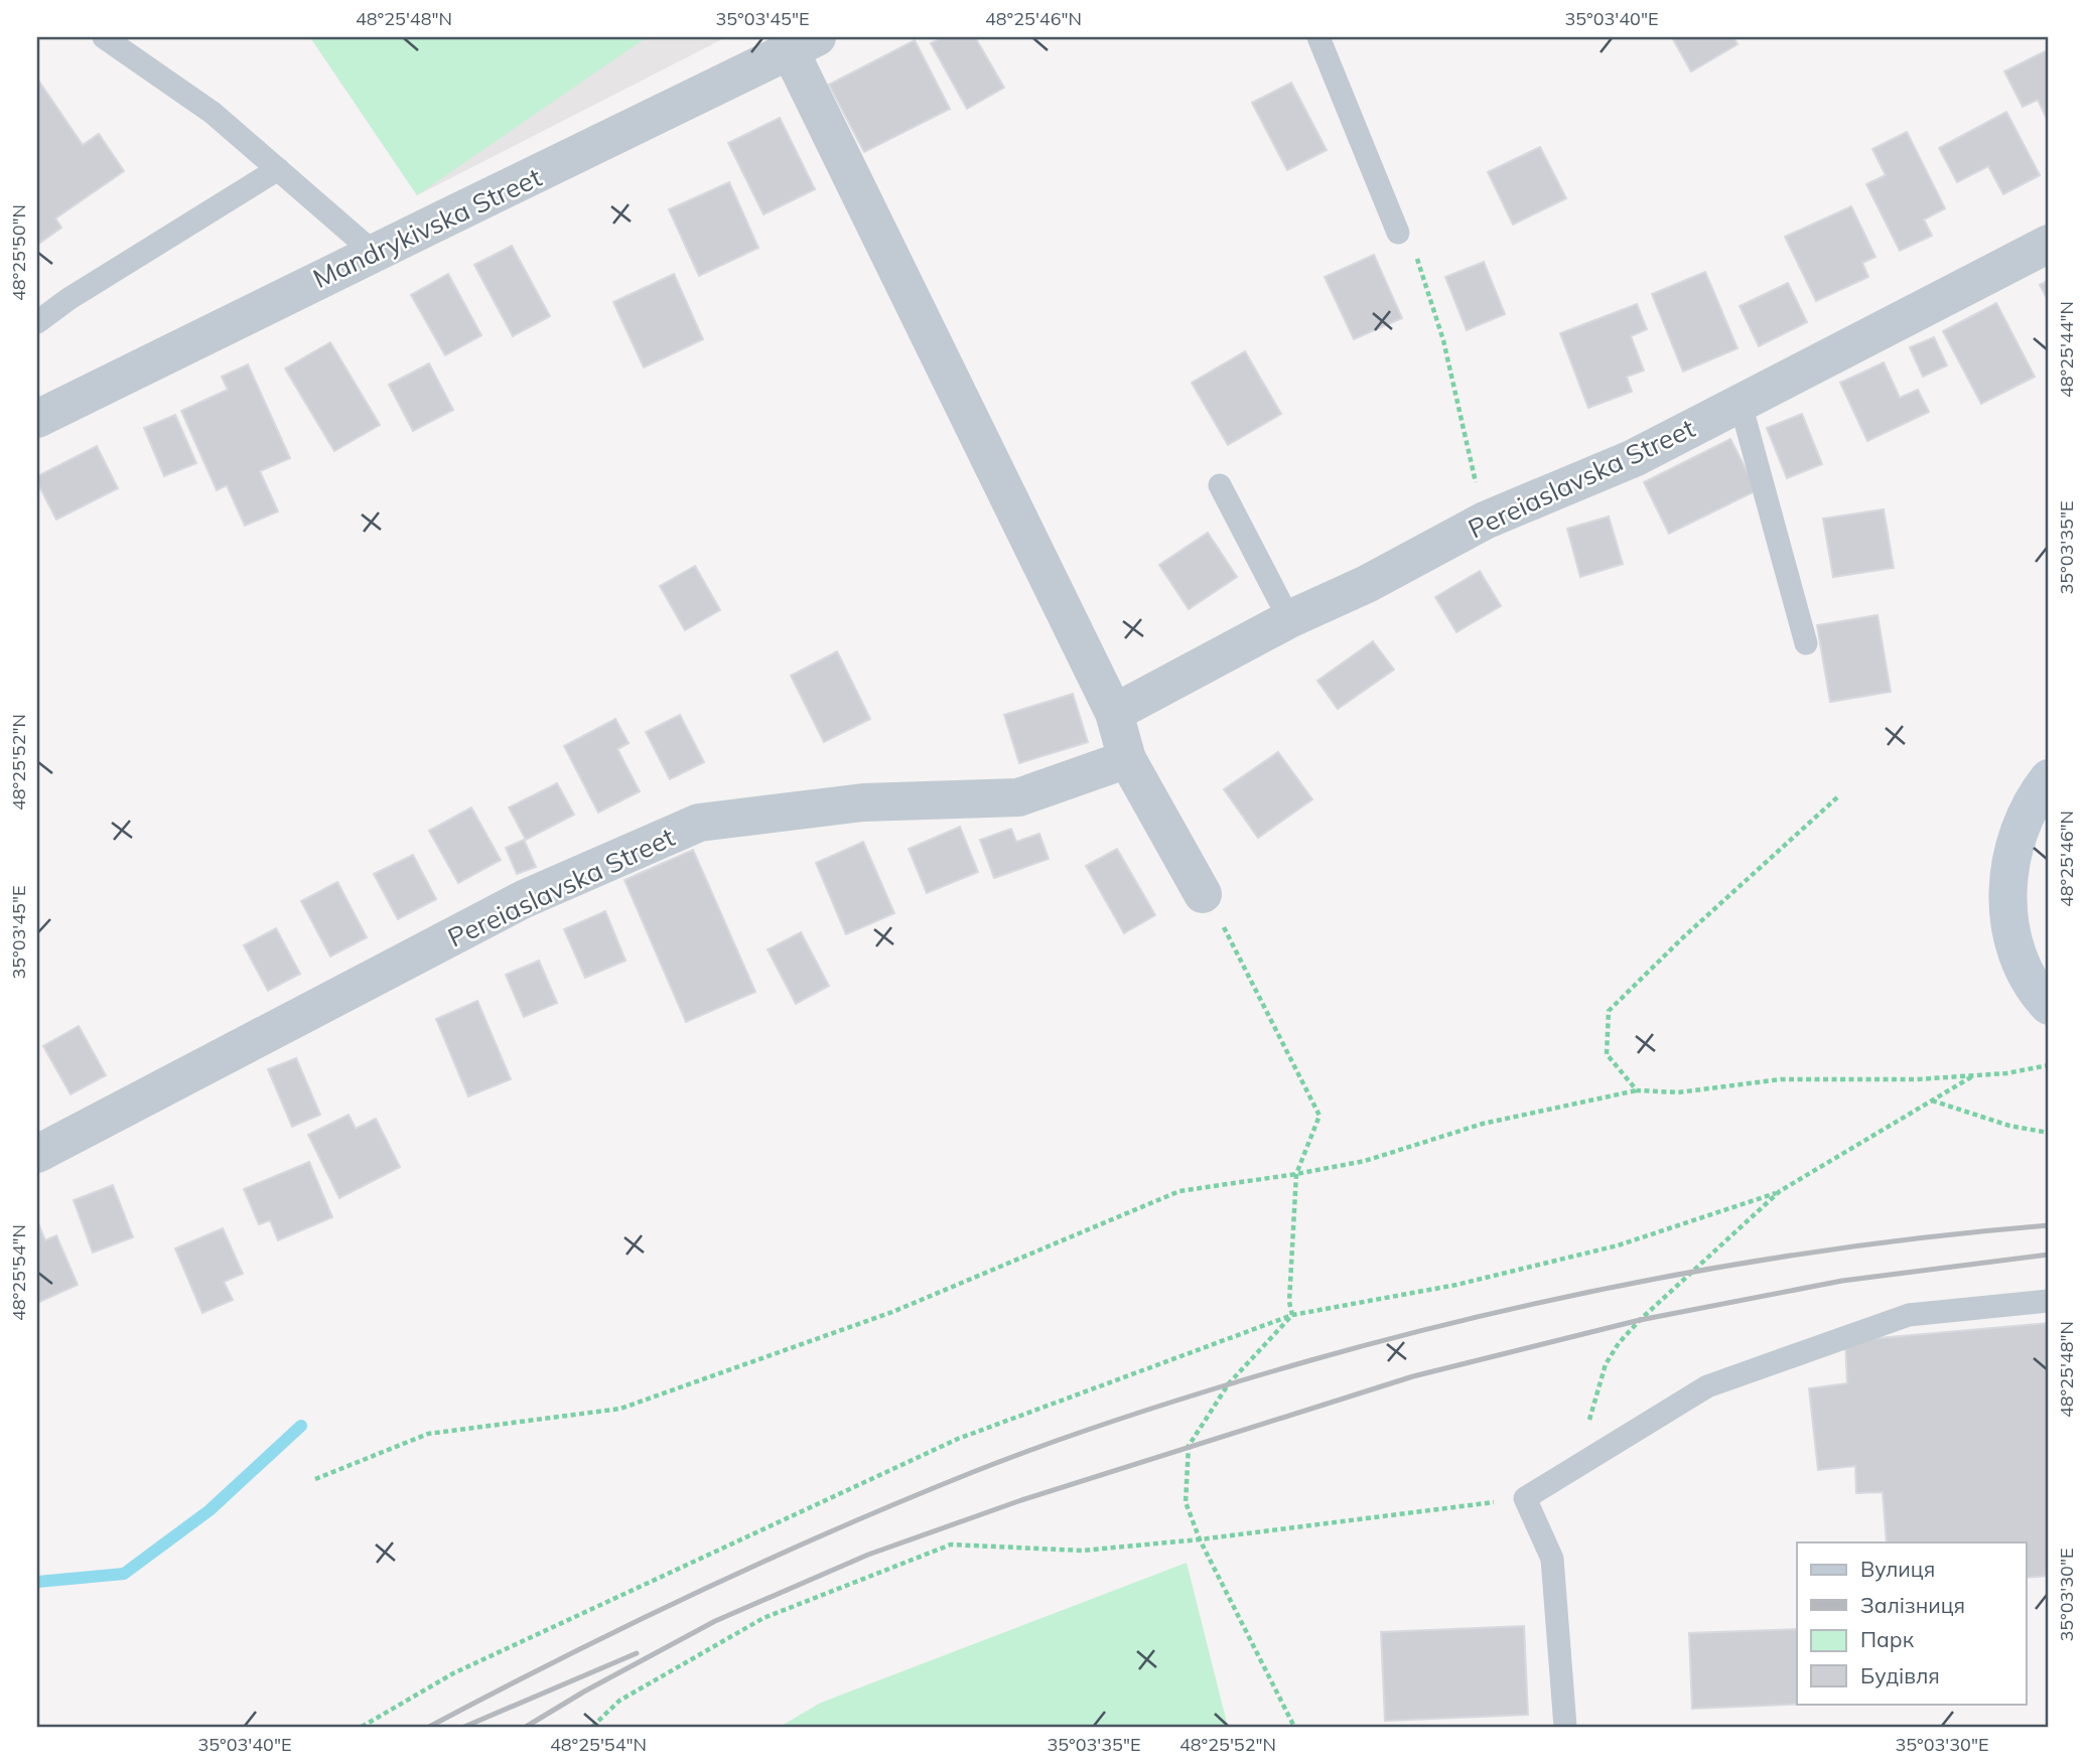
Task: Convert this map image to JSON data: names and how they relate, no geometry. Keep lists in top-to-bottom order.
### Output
{
  "streets": {
    "street": ["Mandrykivska Street", "Pereiaslavska Street"]
  },
  "legend": [
    "Вулиця",
    "Залізниця",
    "Парк",
    "Будівля"
  ],
  "coordinates": [
    "48°25'48\"N",
    "35°03'45\"E",
    "48°25'46\"N",
    "35°03'40\"E",
    "48°25'50\"N",
    "48°25'44\"N",
    "35°03'35\"E",
    "48°25'52\"N",
    "48°25'54\"N",
    "35°03'30\"E"
  ]
}
